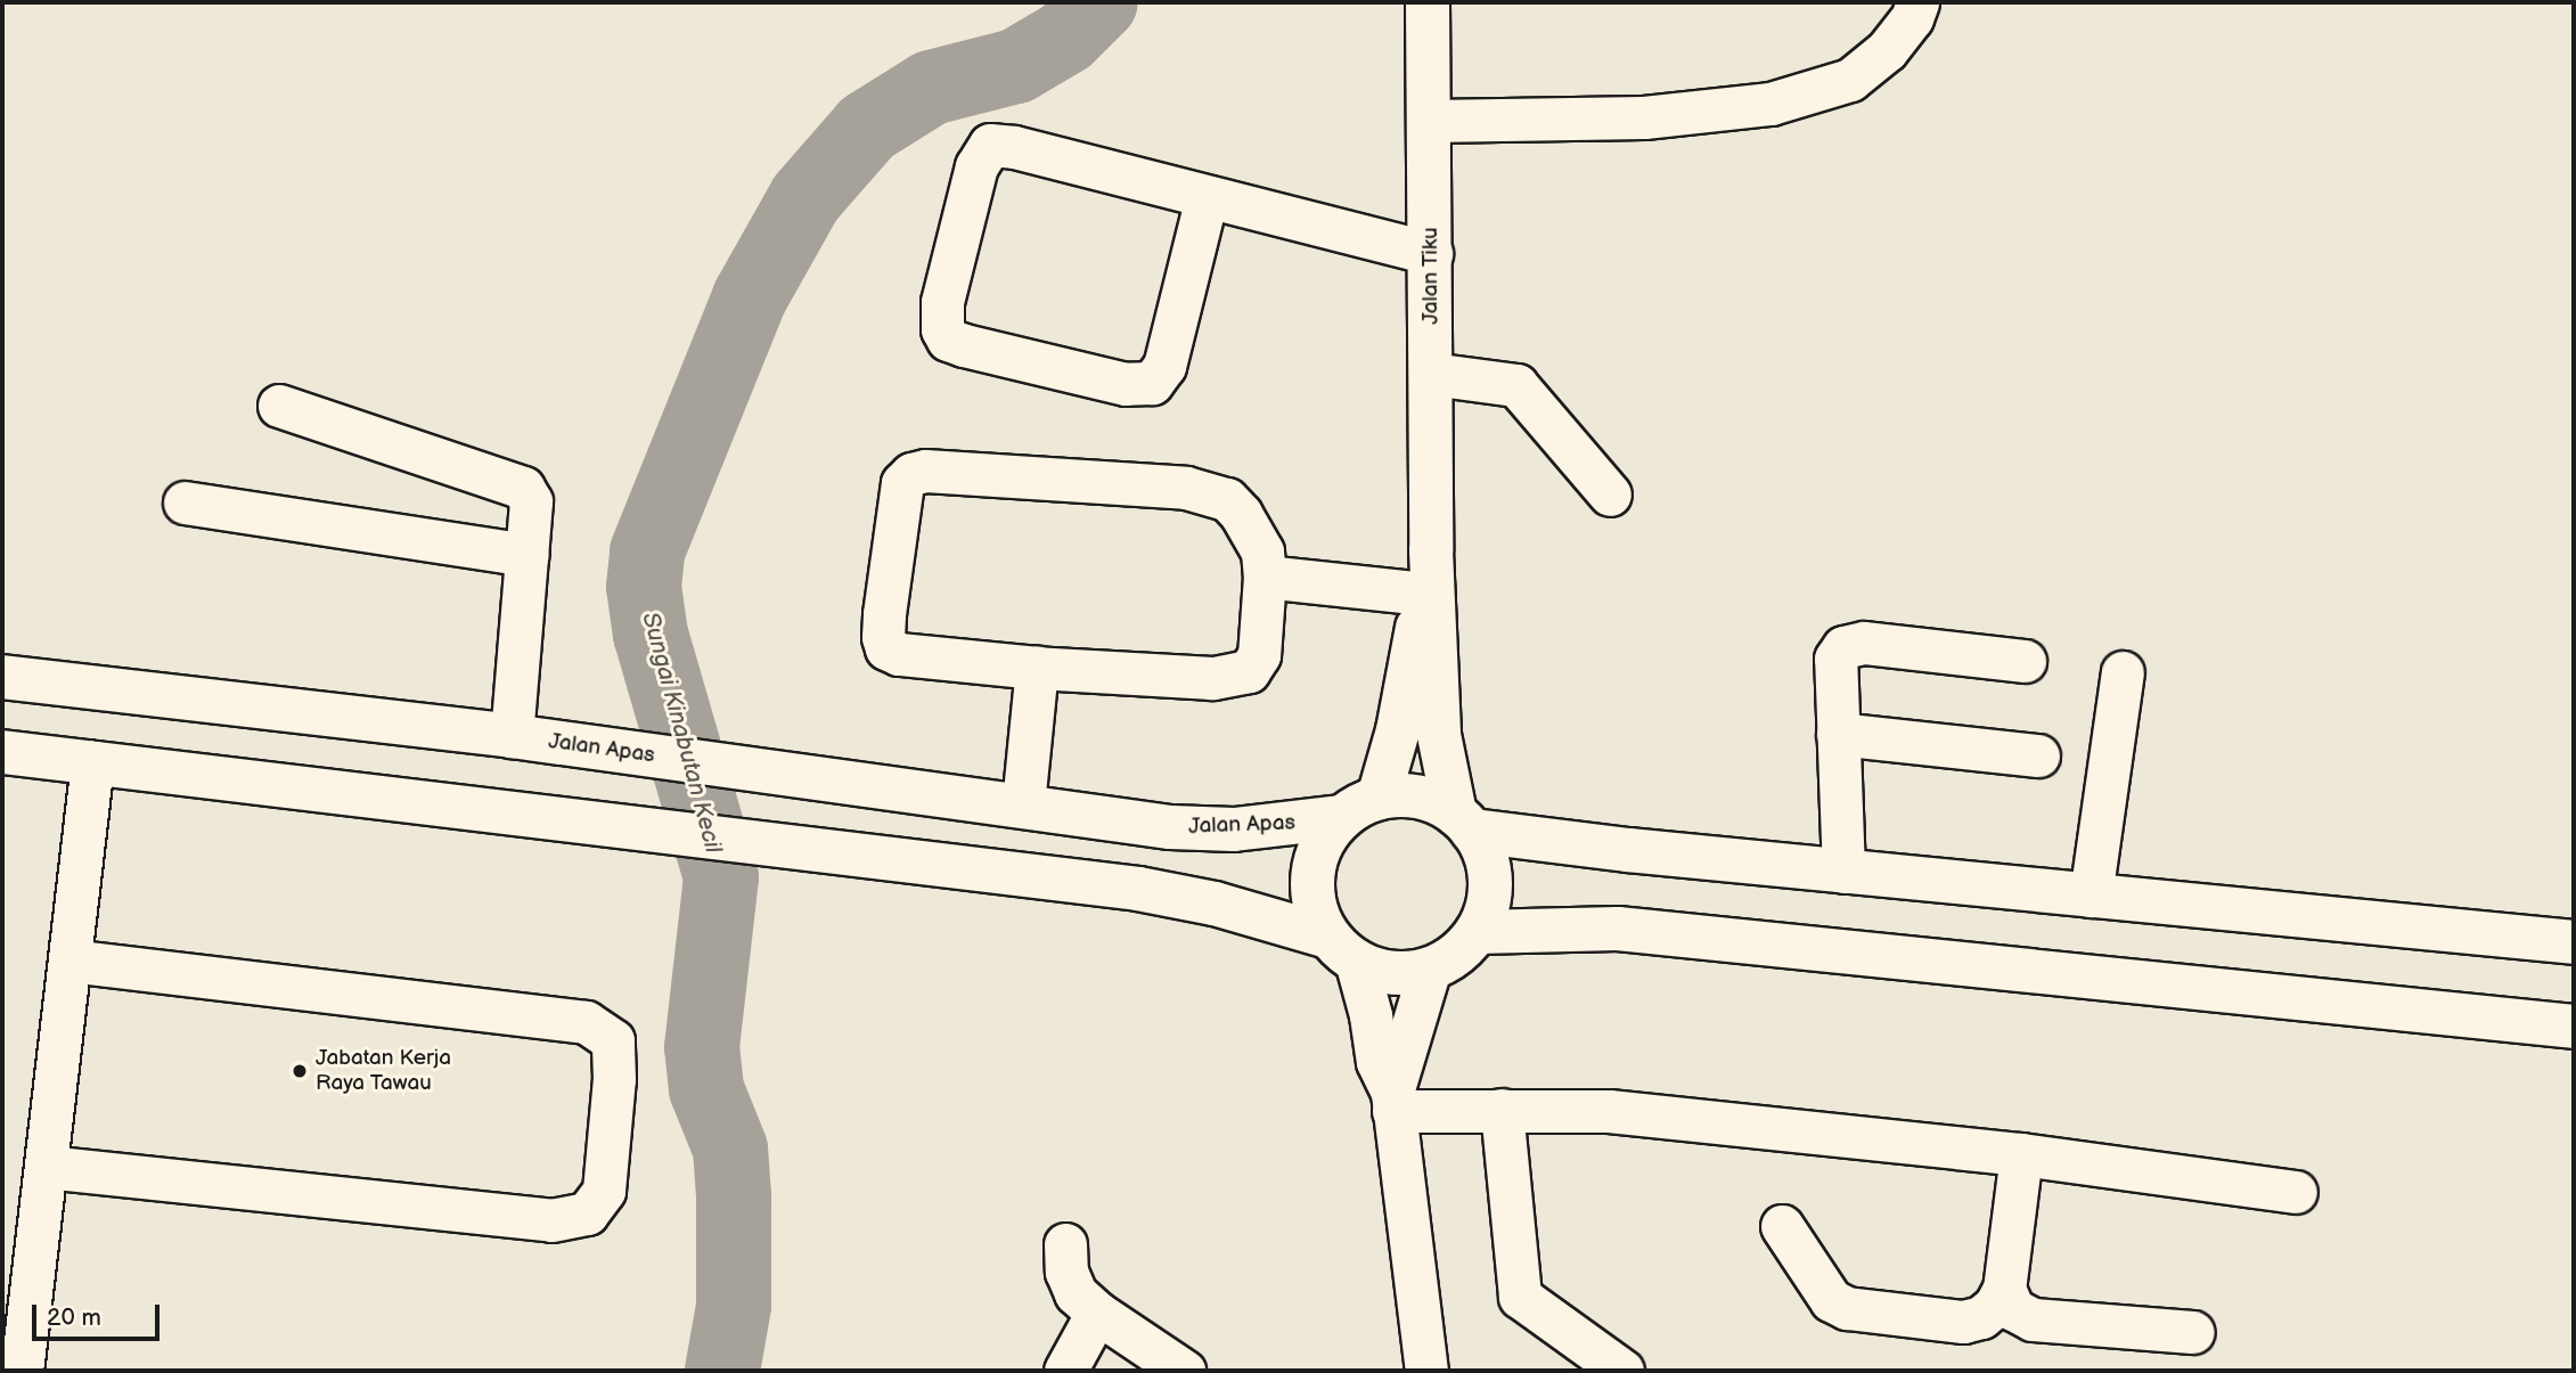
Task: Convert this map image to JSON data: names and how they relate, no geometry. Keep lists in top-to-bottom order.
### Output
{
  "streets": {
    "main road": ["Jalan Tiku", "Jalan Apas"]
  },
  "crossings": [
    ["Jalan Tiku", "Jalan Apas"]
  ],
  "water": ["Sungai Kinabutan Kecil"],
  "places": ["Jabatan Kerja Raya Tawau"],
  "scale_bar": "20 m"
}
